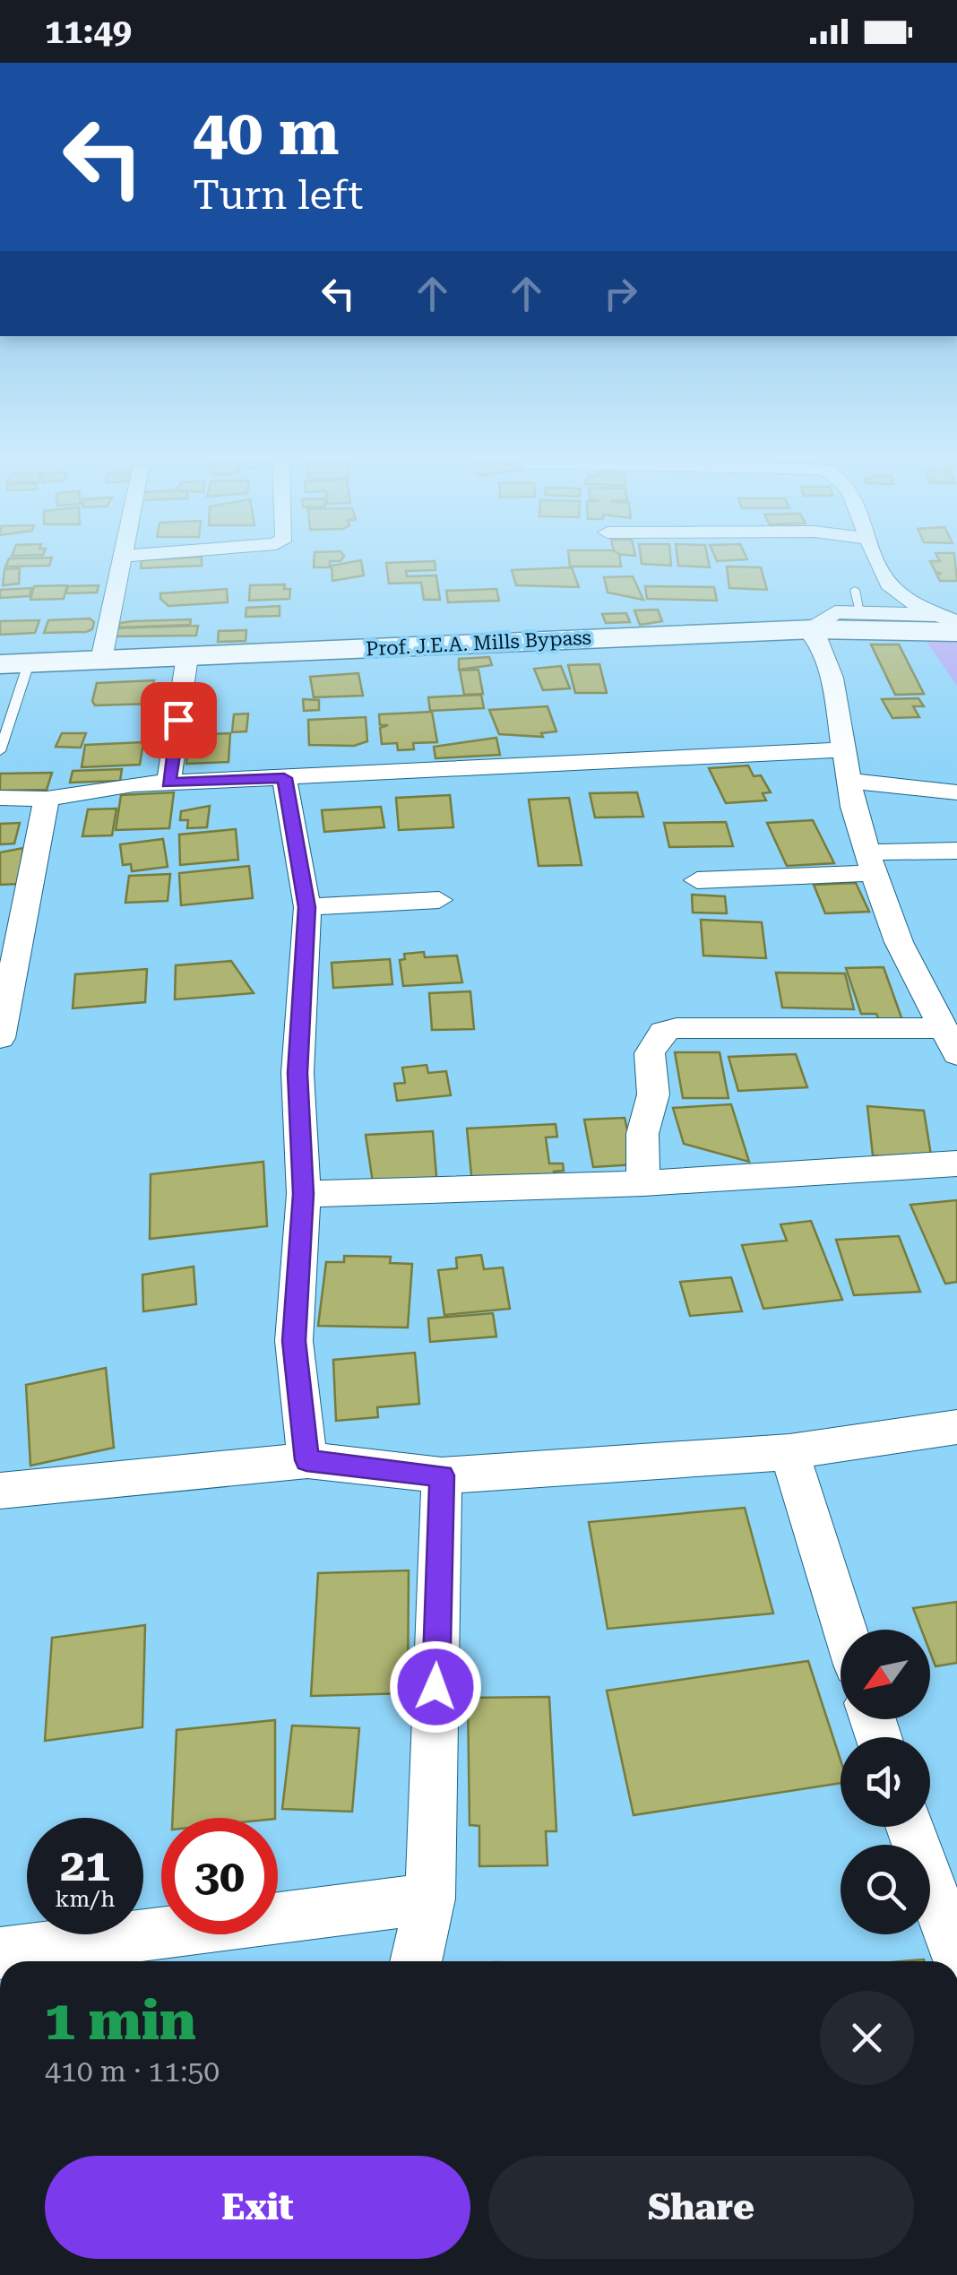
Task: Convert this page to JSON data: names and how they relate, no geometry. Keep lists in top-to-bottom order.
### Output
{
  "streets": {
    "street": ["Prof. J.E.A. Mills Bypass"]
  },
  "north": "bottom left",
  "page": {
    "status": "11:49",
    "turn": ["40 m", "Turn left"],
    "speed": "21 km/h",
    "limit": "30",
    "heading": ["1 min", "410 m · 11:50"],
    "buttons": ["Exit", "Share"]
  }
}
